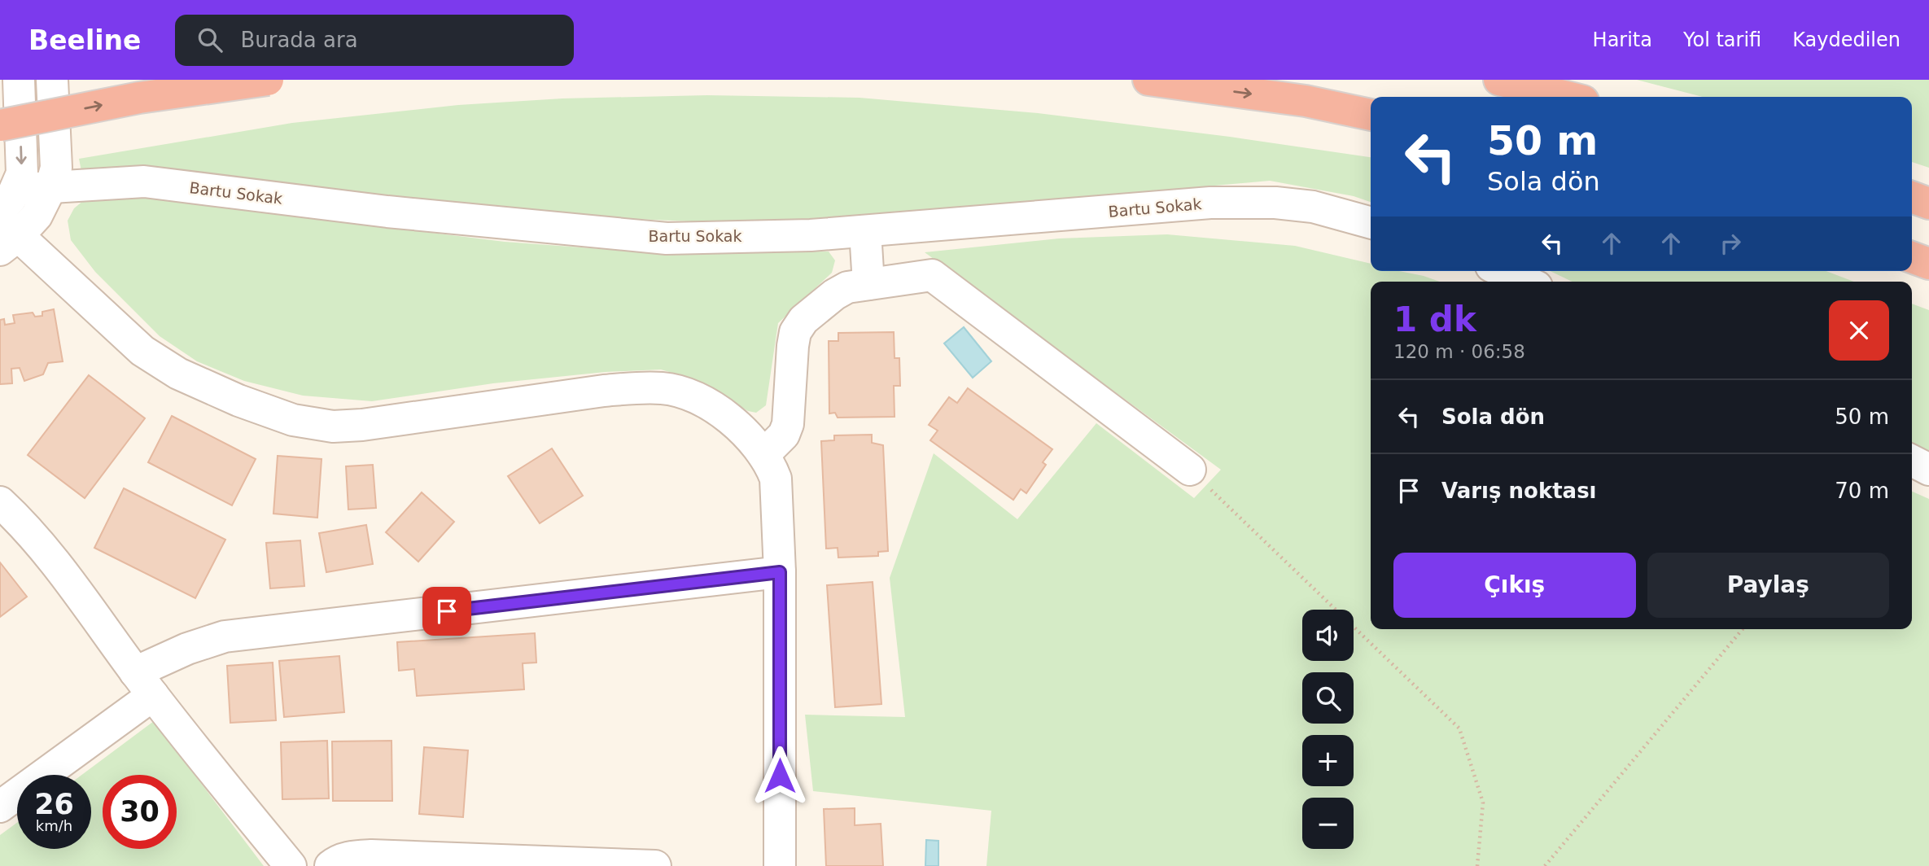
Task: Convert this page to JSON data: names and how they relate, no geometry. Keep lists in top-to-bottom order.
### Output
{
  "streets": {
    "street": ["Bartu Sokak"]
  },
  "page": {
    "header": "Beeline",
    "search": "Burada ara",
    "nav": ["Harita", "Yol tarifi", "Kaydedilen"],
    "turn": ["50 m", "Sola dön"],
    "heading": ["1 dk", "120 m · 06:58"],
    "list": [
      {
        "name": "Sola dön",
        "value": "50 m"
      },
      {
        "name": "Varış noktası",
        "value": "70 m"
      }
    ],
    "buttons": ["Çıkış", "Paylaş"],
    "map_buttons": ["+", "−"],
    "speed": "26 km/h",
    "limit": "30"
  }
}
